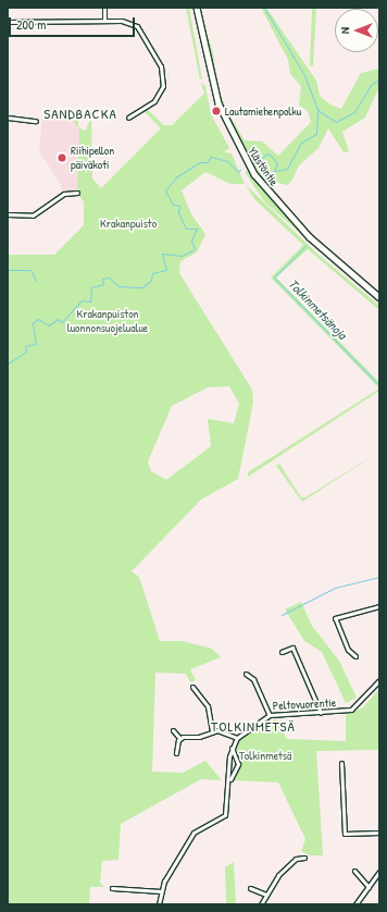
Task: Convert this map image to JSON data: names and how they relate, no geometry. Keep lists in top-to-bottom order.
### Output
{
  "streets": {
    "main road": ["Ylästöntie"],
    "street": ["Peltovuorentie"]
  },
  "districts": ["SANDBACKA", "TOLKINMETSÄ"],
  "water": ["Tolkinmetsänoja"],
  "parks": ["Krakanpuisto", "Krakanpuiston luonnonsuojelualue", "Tolkinmetsä"],
  "places": ["Lautamiehenpolku", "Riihipellon päiväkoti"],
  "scale_bar": "200 m",
  "north": "left"
}
